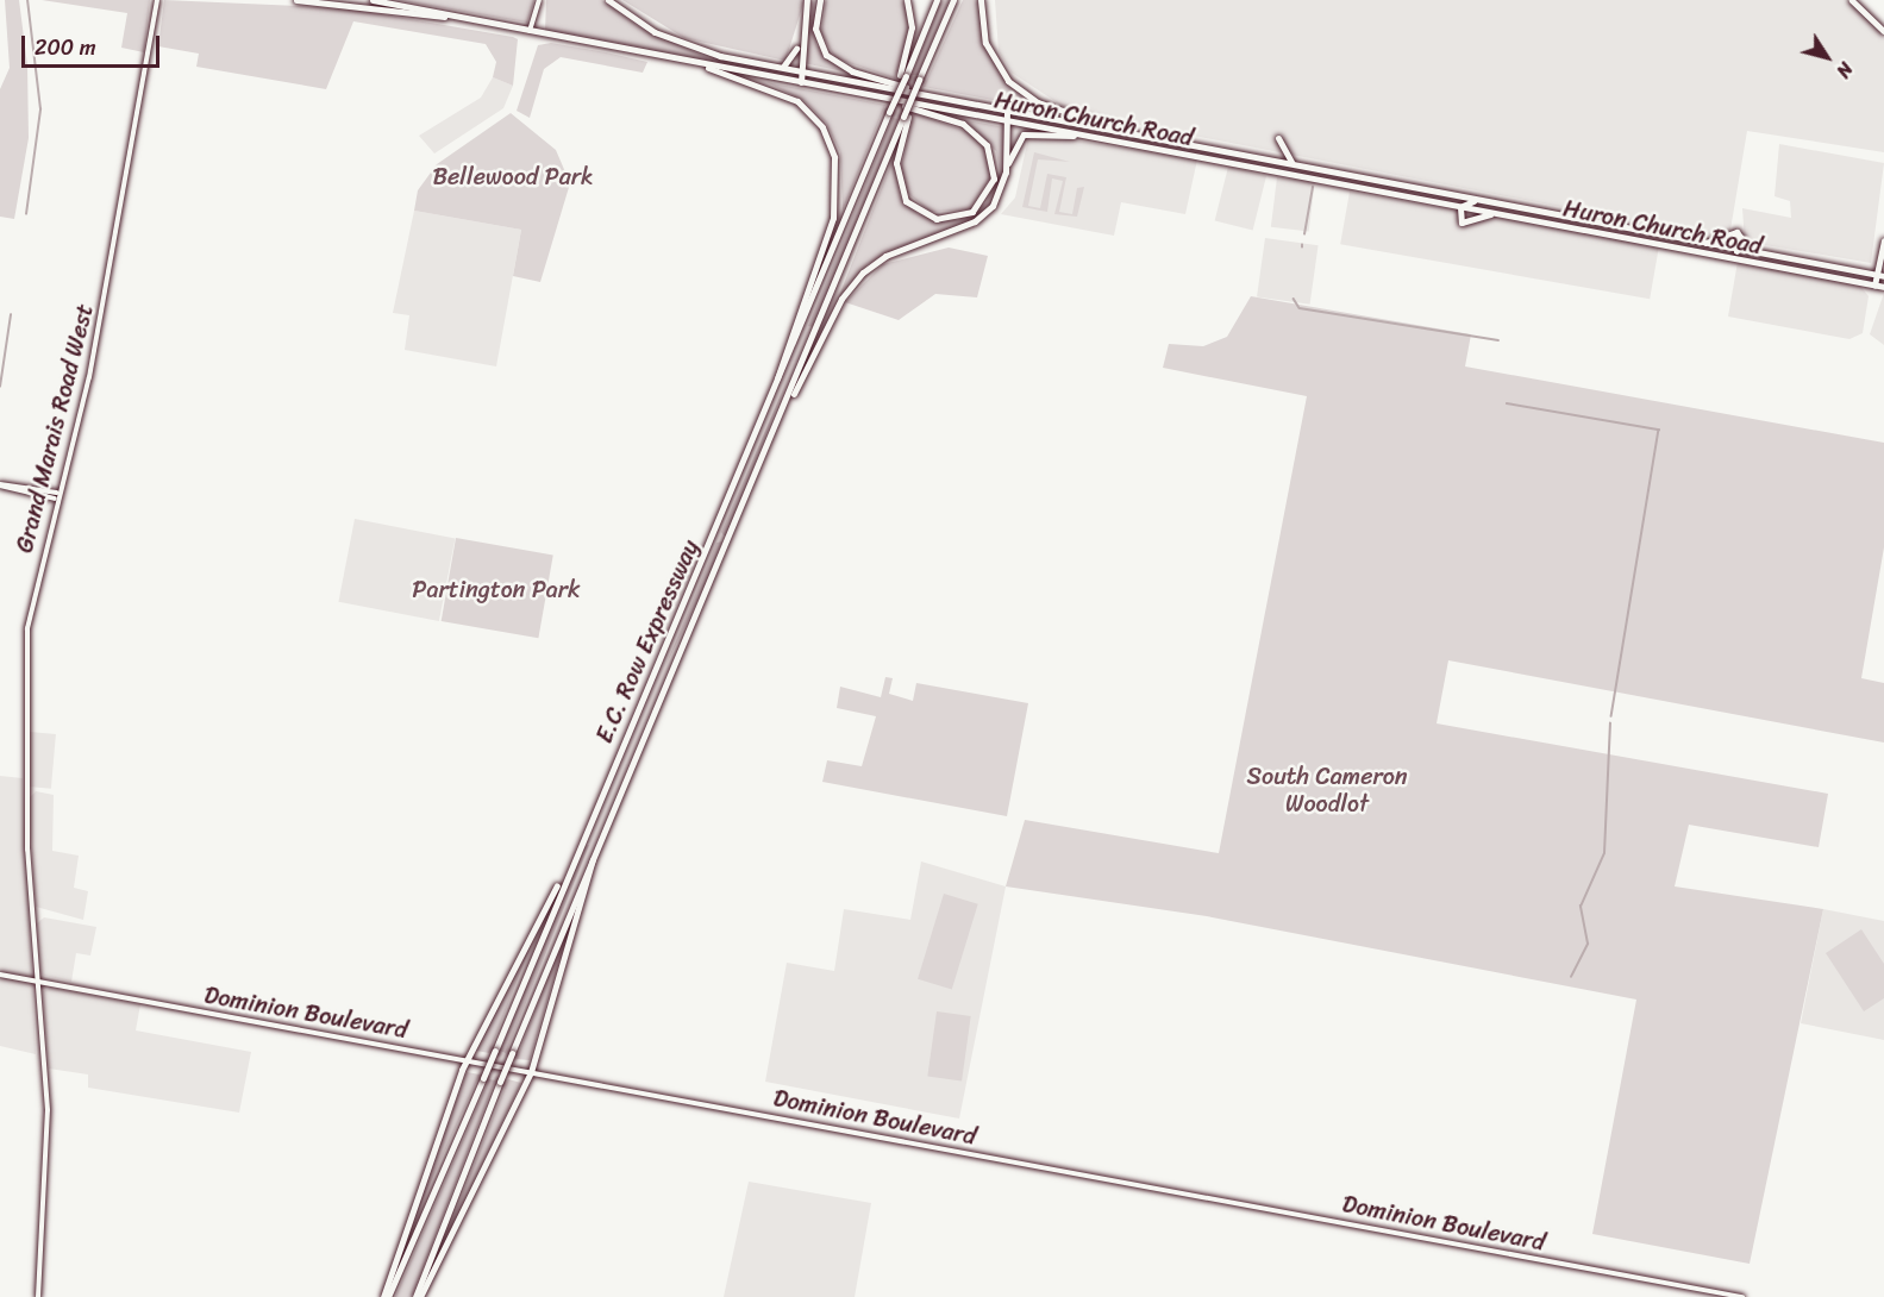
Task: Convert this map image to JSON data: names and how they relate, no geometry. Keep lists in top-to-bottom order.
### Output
{
  "streets": {
    "highway": ["Huron Church Road", "E.C. Row Expressway"],
    "street": ["Grand Marais Road West", "Dominion Boulevard"]
  },
  "crossings": [
    ["Huron Church Road", "E.C. Row Expressway"],
    ["Grand Marais Road West", "Dominion Boulevard"]
  ],
  "parks": ["Bellewood Park", "Partington Park", "South Cameron Woodlot"],
  "scale_bar": "200 m",
  "north": "bottom right"
}
